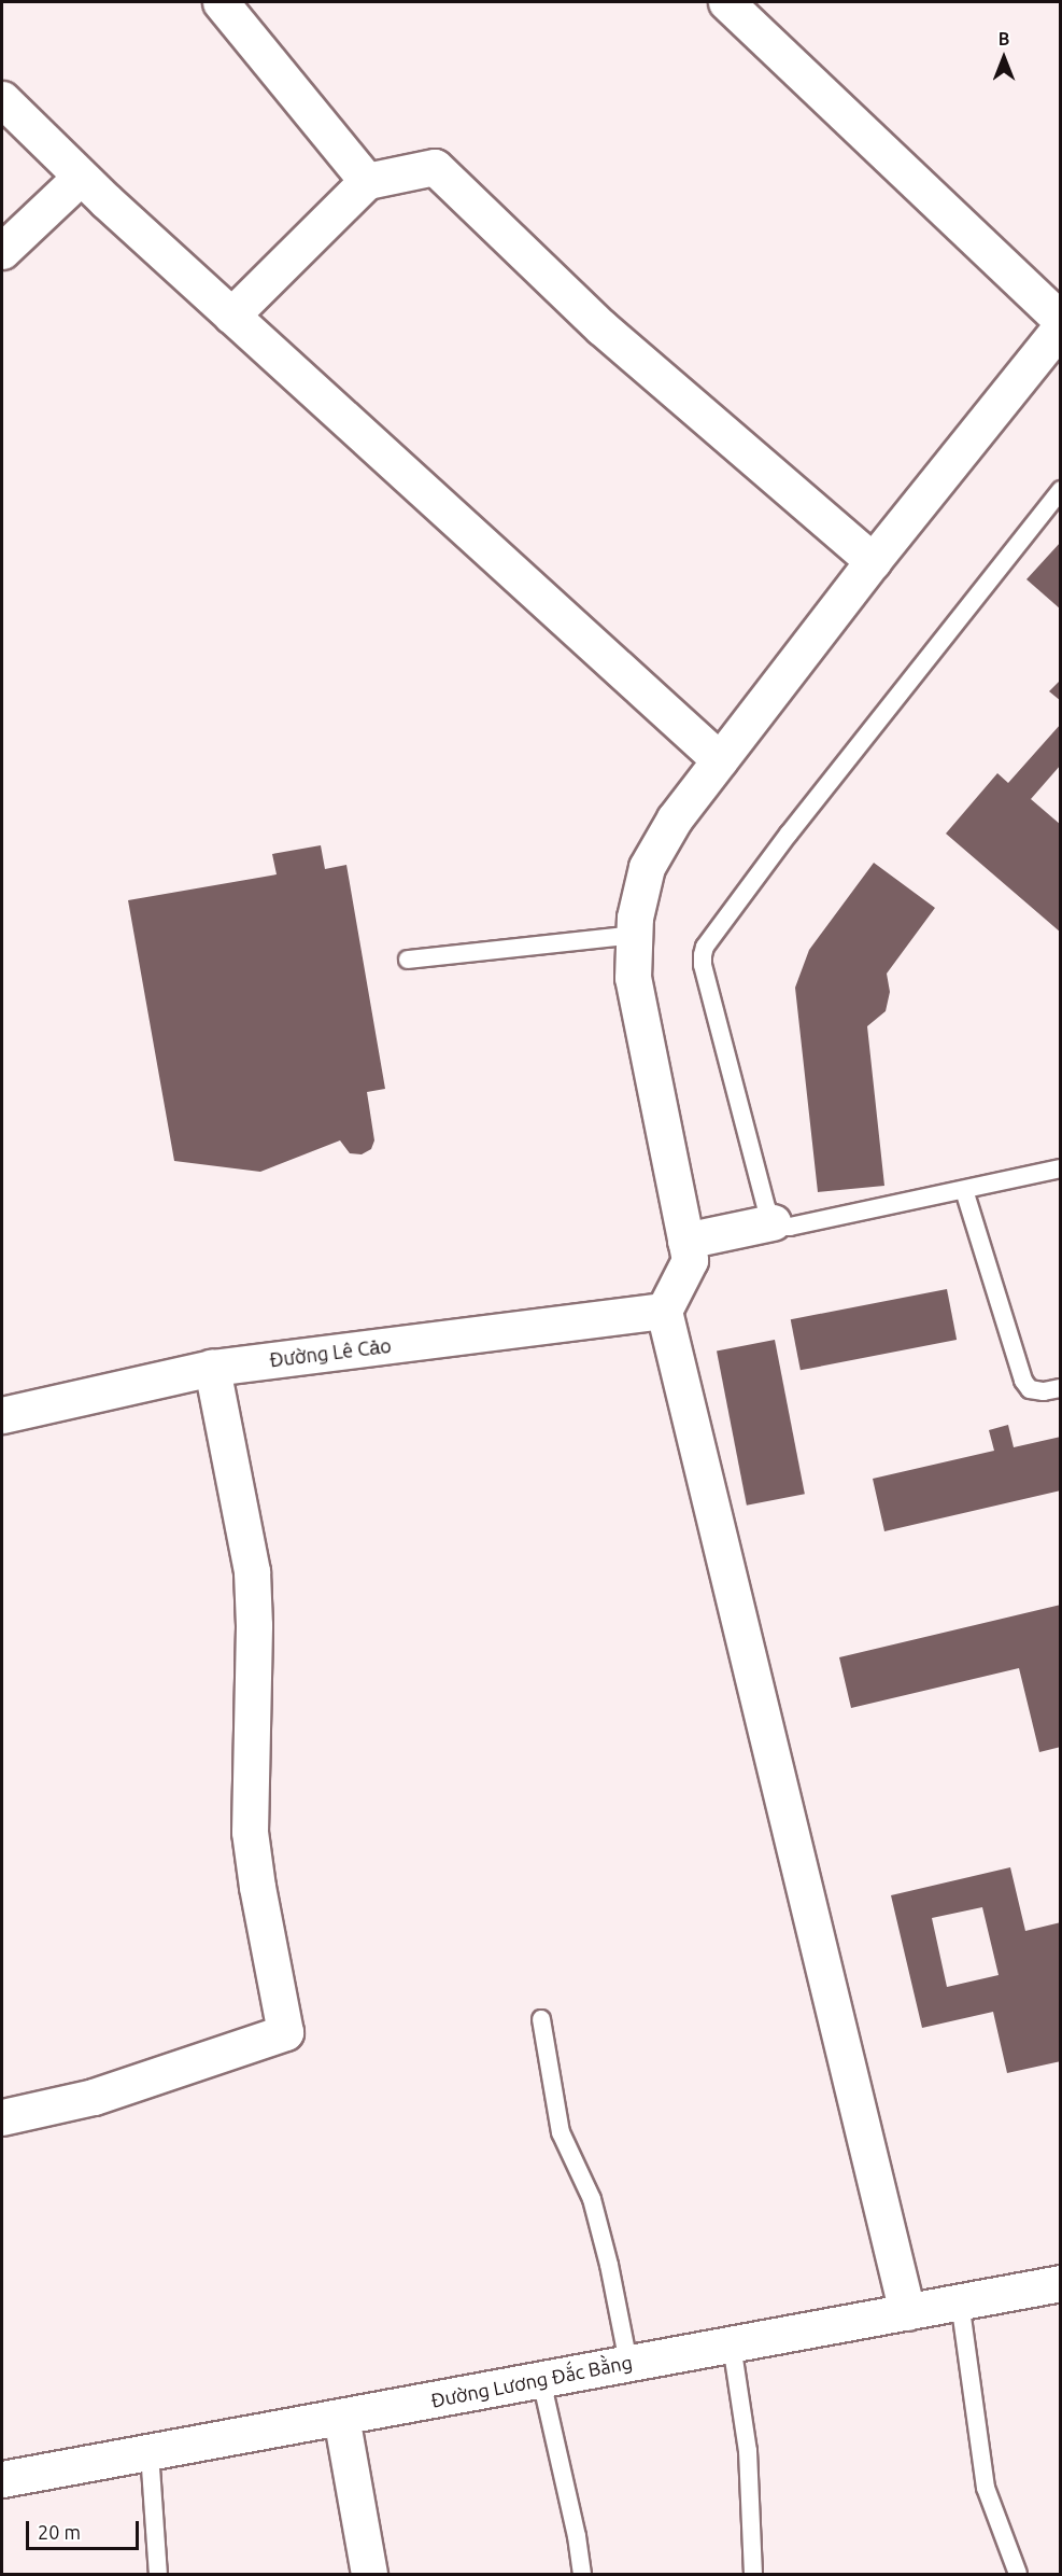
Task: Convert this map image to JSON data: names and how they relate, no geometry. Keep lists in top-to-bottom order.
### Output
{
  "streets": {
    "street": ["Đường Lê Cảo", "Đường Lương Đắc Bằng"]
  },
  "scale_bar": "20 m",
  "north": "top"
}
